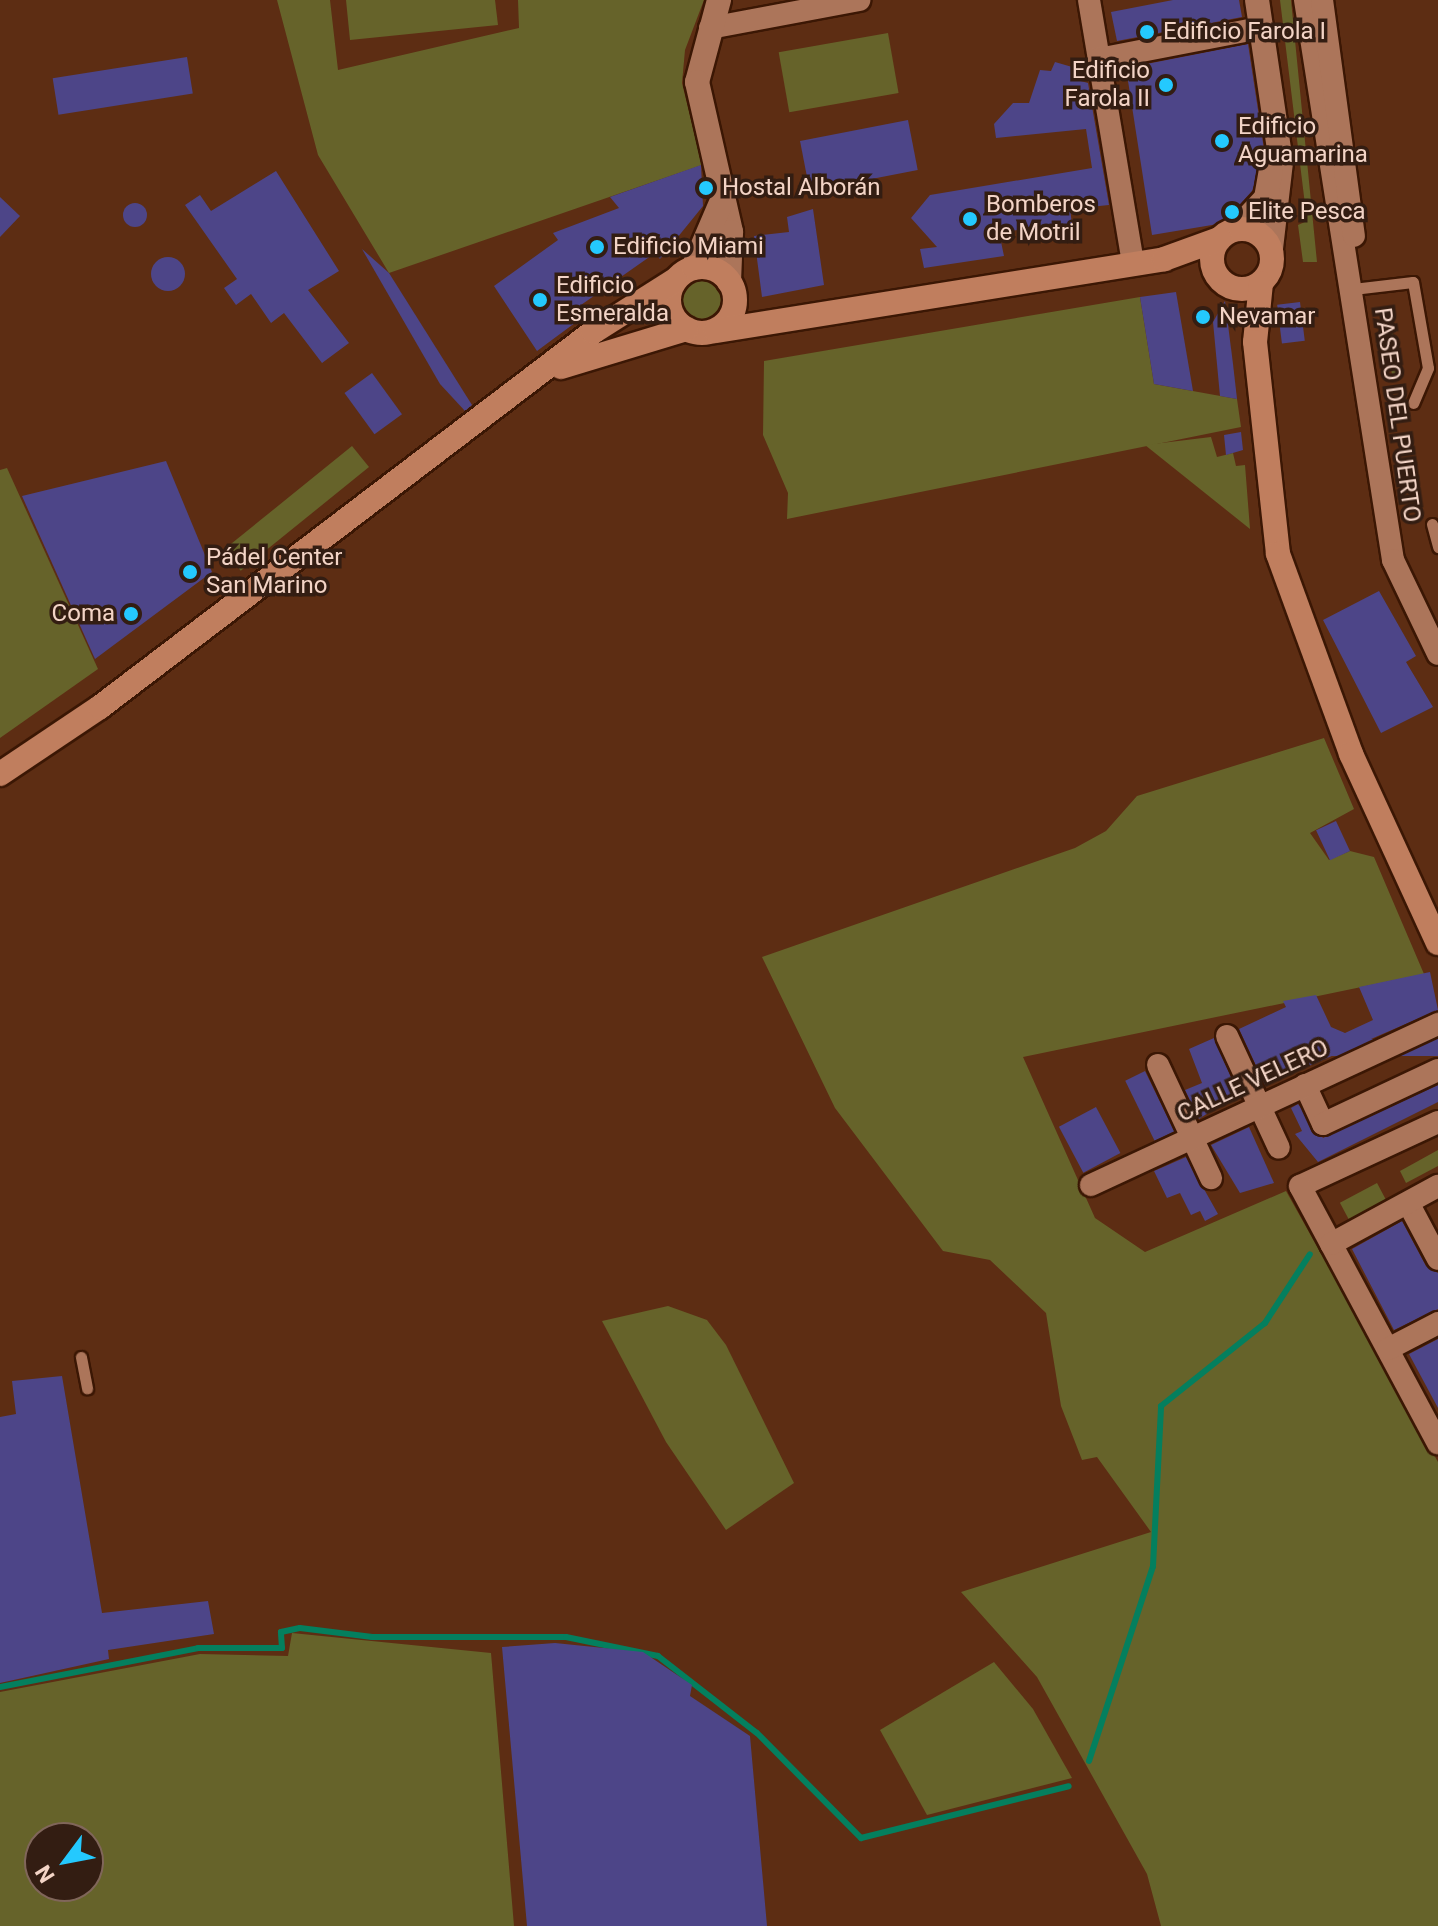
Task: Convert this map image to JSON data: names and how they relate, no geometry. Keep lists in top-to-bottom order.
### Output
{
  "streets": {
    "street": ["PASEO DEL PUERTO", "CALLE VELERO"]
  },
  "places": [
    "Edificio Farola I",
    "Edificio Farola II",
    "Edificio Aguamarina",
    "Hostal Alborán",
    "Elite Pesca",
    "Bomberos de Motril",
    "Edificio Miami",
    "Edificio Esmeralda",
    "Nevamar",
    "Pádel Center San Marino",
    "Coma"
  ],
  "north": "bottom left"
}
